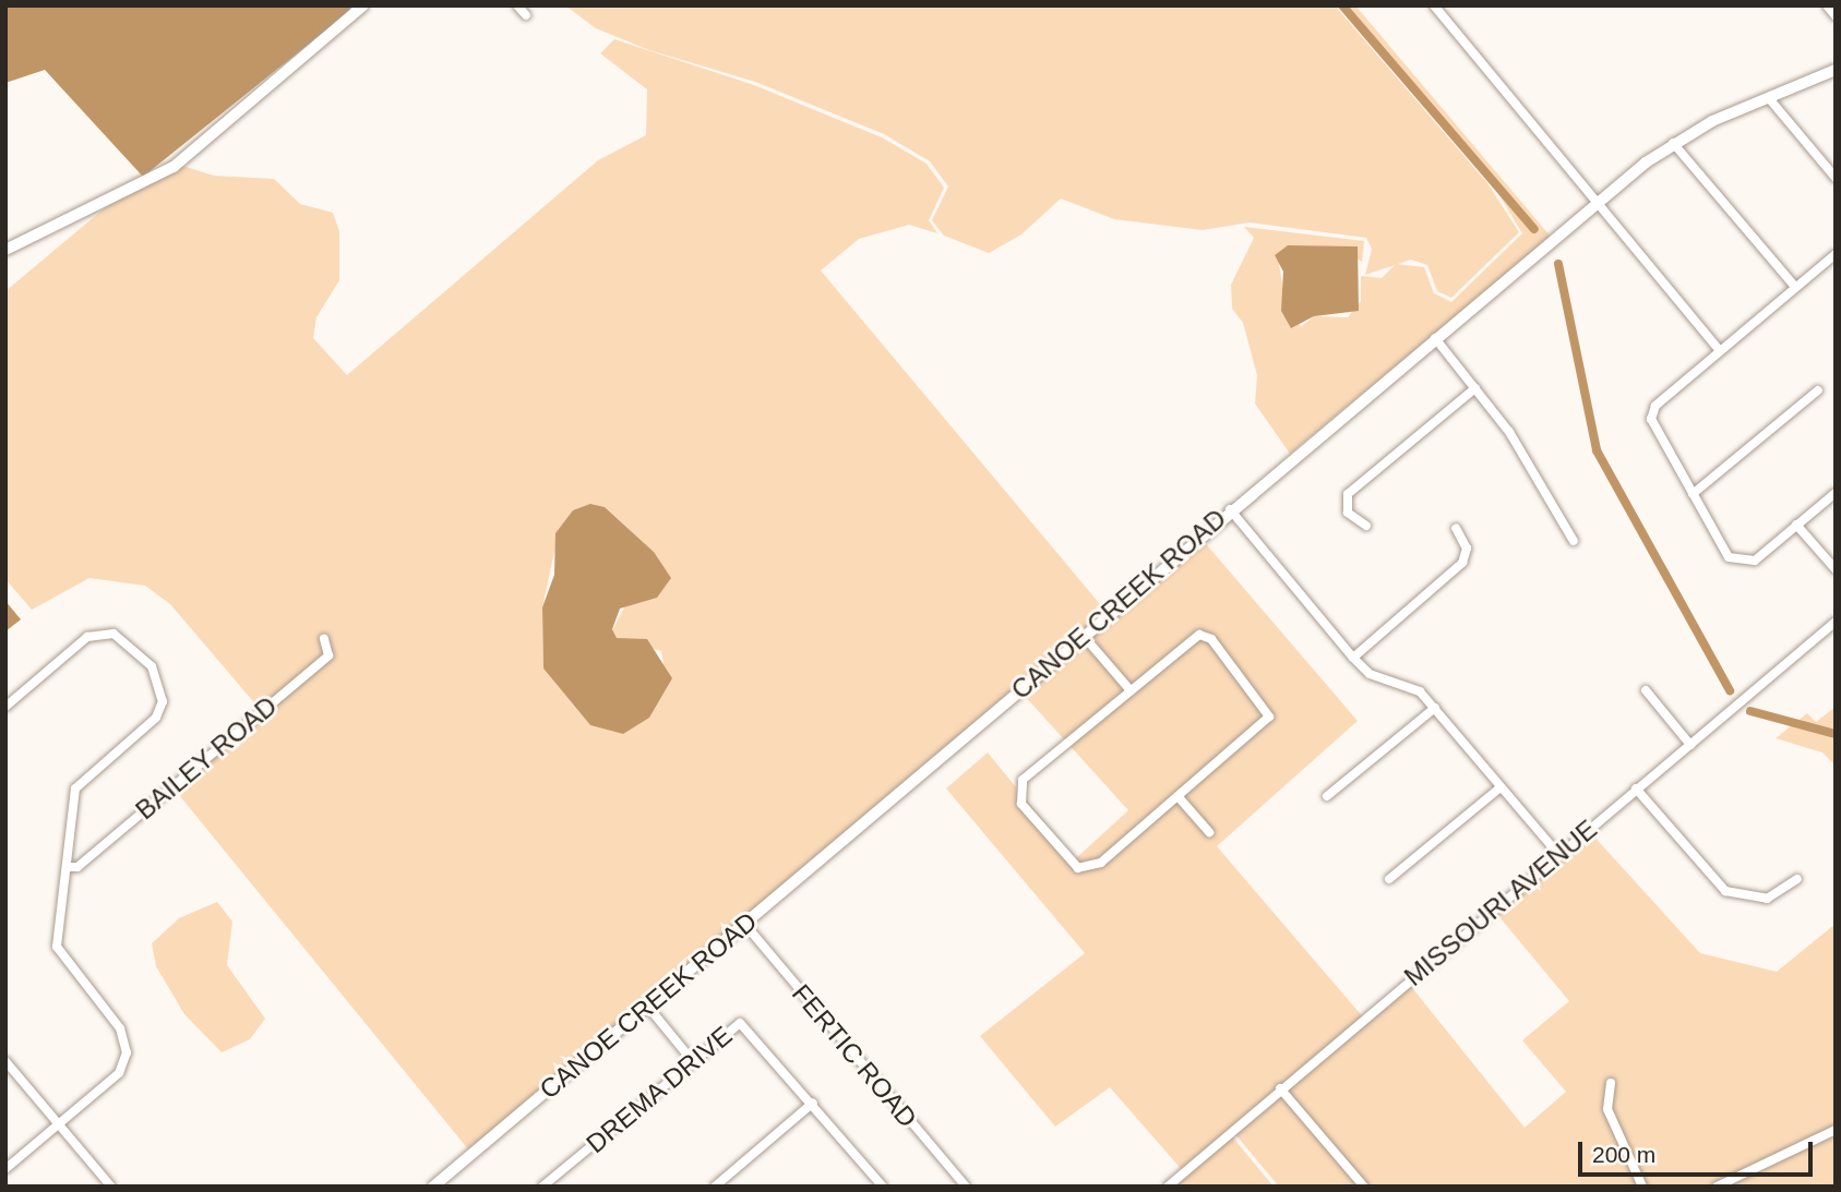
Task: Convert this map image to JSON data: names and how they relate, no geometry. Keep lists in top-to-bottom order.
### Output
{
  "streets": {
    "main road": ["CANOE CREEK ROAD"],
    "street": [
      "BAILEY ROAD",
      "MISSOURI AVENUE",
      "FERTIC ROAD",
      "DREMA DRIVE"
    ]
  },
  "crossings": [
    ["CANOE CREEK ROAD", "FERTIC ROAD"]
  ],
  "scale_bar": "200 m"
}
